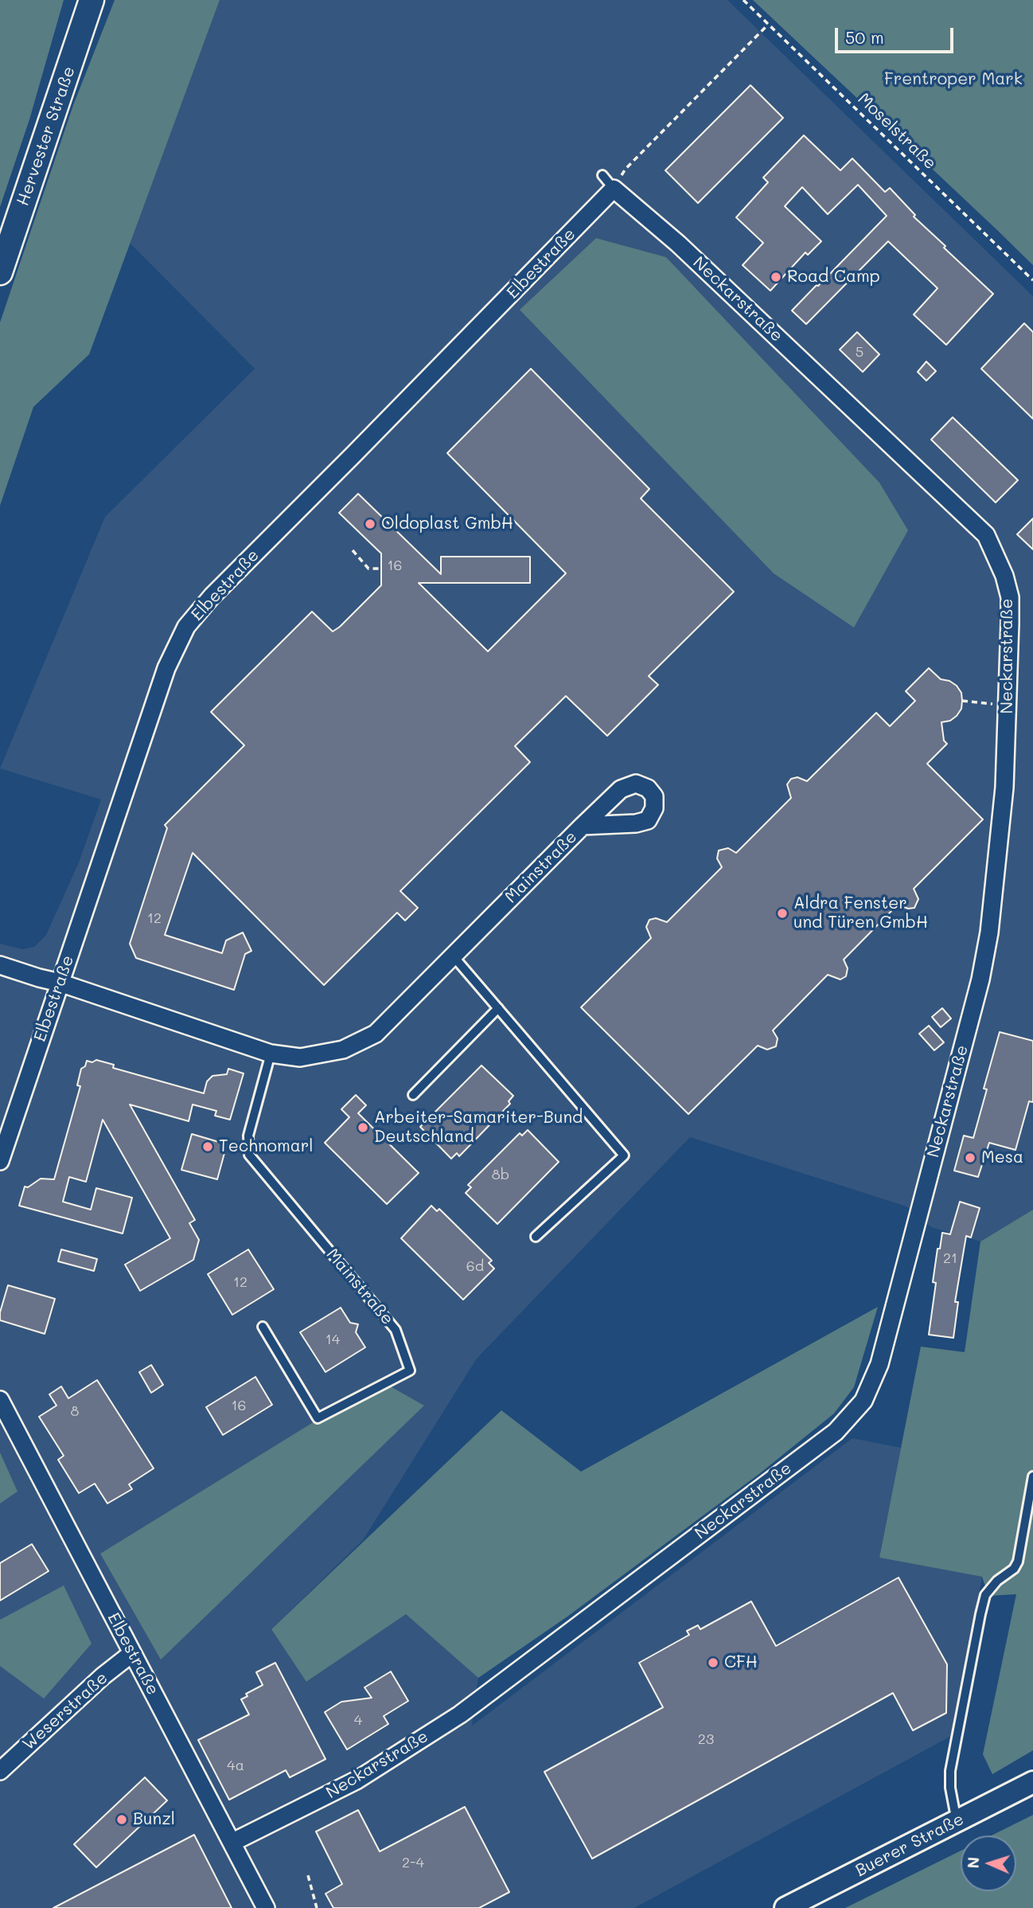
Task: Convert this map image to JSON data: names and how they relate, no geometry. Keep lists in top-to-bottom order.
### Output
{
  "streets": {
    "main road": ["Hervester Straße"],
    "street": [
      "Elbestraße",
      "Neckarstraße",
      "Mainstraße",
      "Weserstraße",
      "Buerer Straße"
    ],
    "path": ["Moselstraße"]
  },
  "crossings": [
    ["Elbestraße", "Neckarstraße"],
    ["Elbestraße", "Mainstraße"],
    ["Elbestraße", "Weserstraße"]
  ],
  "parks": ["Frentroper Mark"],
  "places": [
    "Road Camp",
    "Oldoplast GmbH",
    "Aldra Fenster und Türen GmbH",
    "Arbeiter-Samariter-Bund Deutschland",
    "Technomarl",
    "Mesa",
    "CFH",
    "Bunzl"
  ],
  "house_numbers": [
    "5",
    "16",
    "12",
    "8b",
    "21",
    "6d",
    "12",
    "14",
    "16",
    "8",
    "4",
    "23",
    "4a",
    "2-4"
  ],
  "scale_bar": "50 m",
  "north": "left"
}
